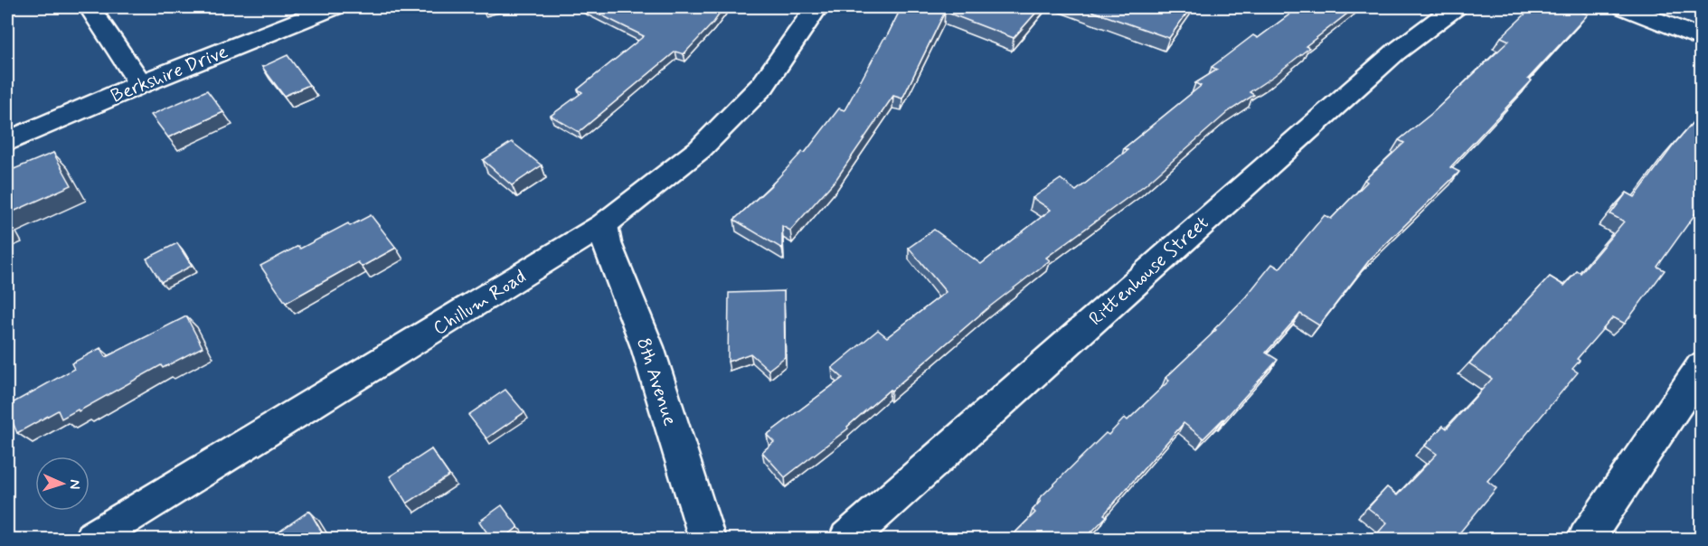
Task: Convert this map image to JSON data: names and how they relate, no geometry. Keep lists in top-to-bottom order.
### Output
{
  "streets": {
    "street": [
      "Berkshire Drive",
      "Rittenhouse Street",
      "Chillum Road",
      "8th Avenue"
    ]
  },
  "crossings": [
    ["Chillum Road", "8th Avenue"]
  ],
  "north": "right"
}
